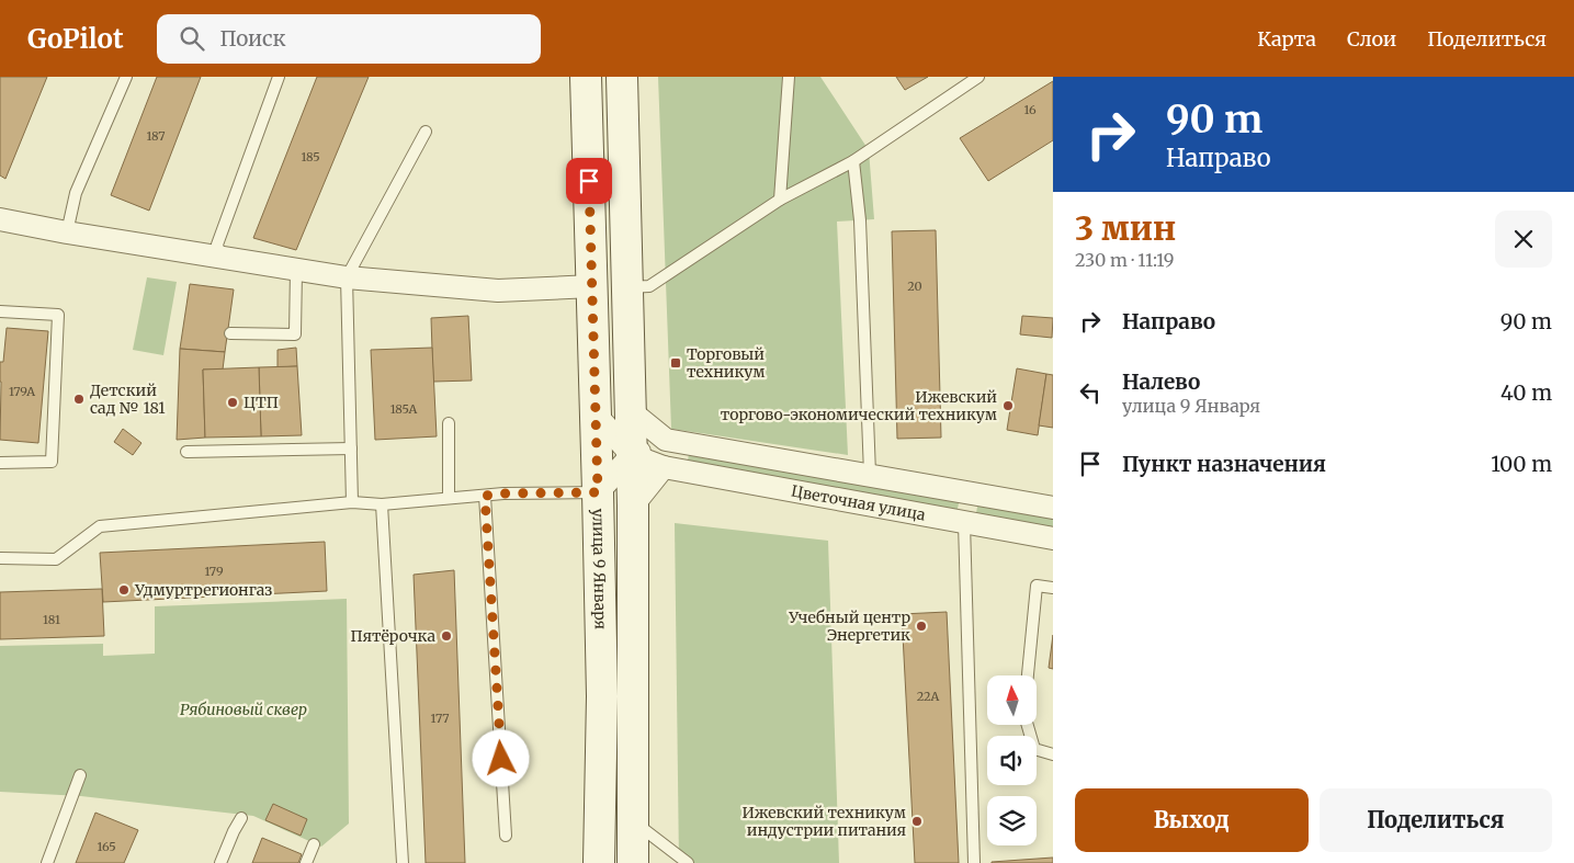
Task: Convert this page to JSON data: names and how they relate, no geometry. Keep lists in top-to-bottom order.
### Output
{
  "streets": {
    "main road": ["улица 9 Января"],
    "street": ["Цветочная улица"]
  },
  "parks": ["Рябиновый сквер"],
  "places": {
    "transit": ["Торговый техникум"],
    "other": [
      "Детский сад № 181",
      "ЦТП",
      "Ижевский торгово-экономический техникум",
      "Удмуртрегионгаз",
      "Учебный центр Энергетик",
      "Пятёрочка",
      "Ижевский техникум индустрии питания"
    ]
  },
  "house_numbers": [
    "16",
    "187",
    "185",
    "20",
    "179А",
    "185А",
    "179",
    "181",
    "22А",
    "177",
    "165"
  ],
  "north": "top",
  "page": {
    "header": "GoPilot",
    "search": "Поиск",
    "nav": ["Карта", "Слои", "Поделиться"],
    "turn": ["90 m", "Направо"],
    "heading": ["3 мин", "230 m · 11:19"],
    "list": [
      {
        "name": "Направо",
        "value": "90 m"
      },
      {
        "name": "Налево",
        "note": "улица 9 Января",
        "value": "40 m"
      },
      {
        "name": "Пункт назначения",
        "value": "100 m"
      }
    ],
    "buttons": ["Выход", "Поделиться"]
  }
}
